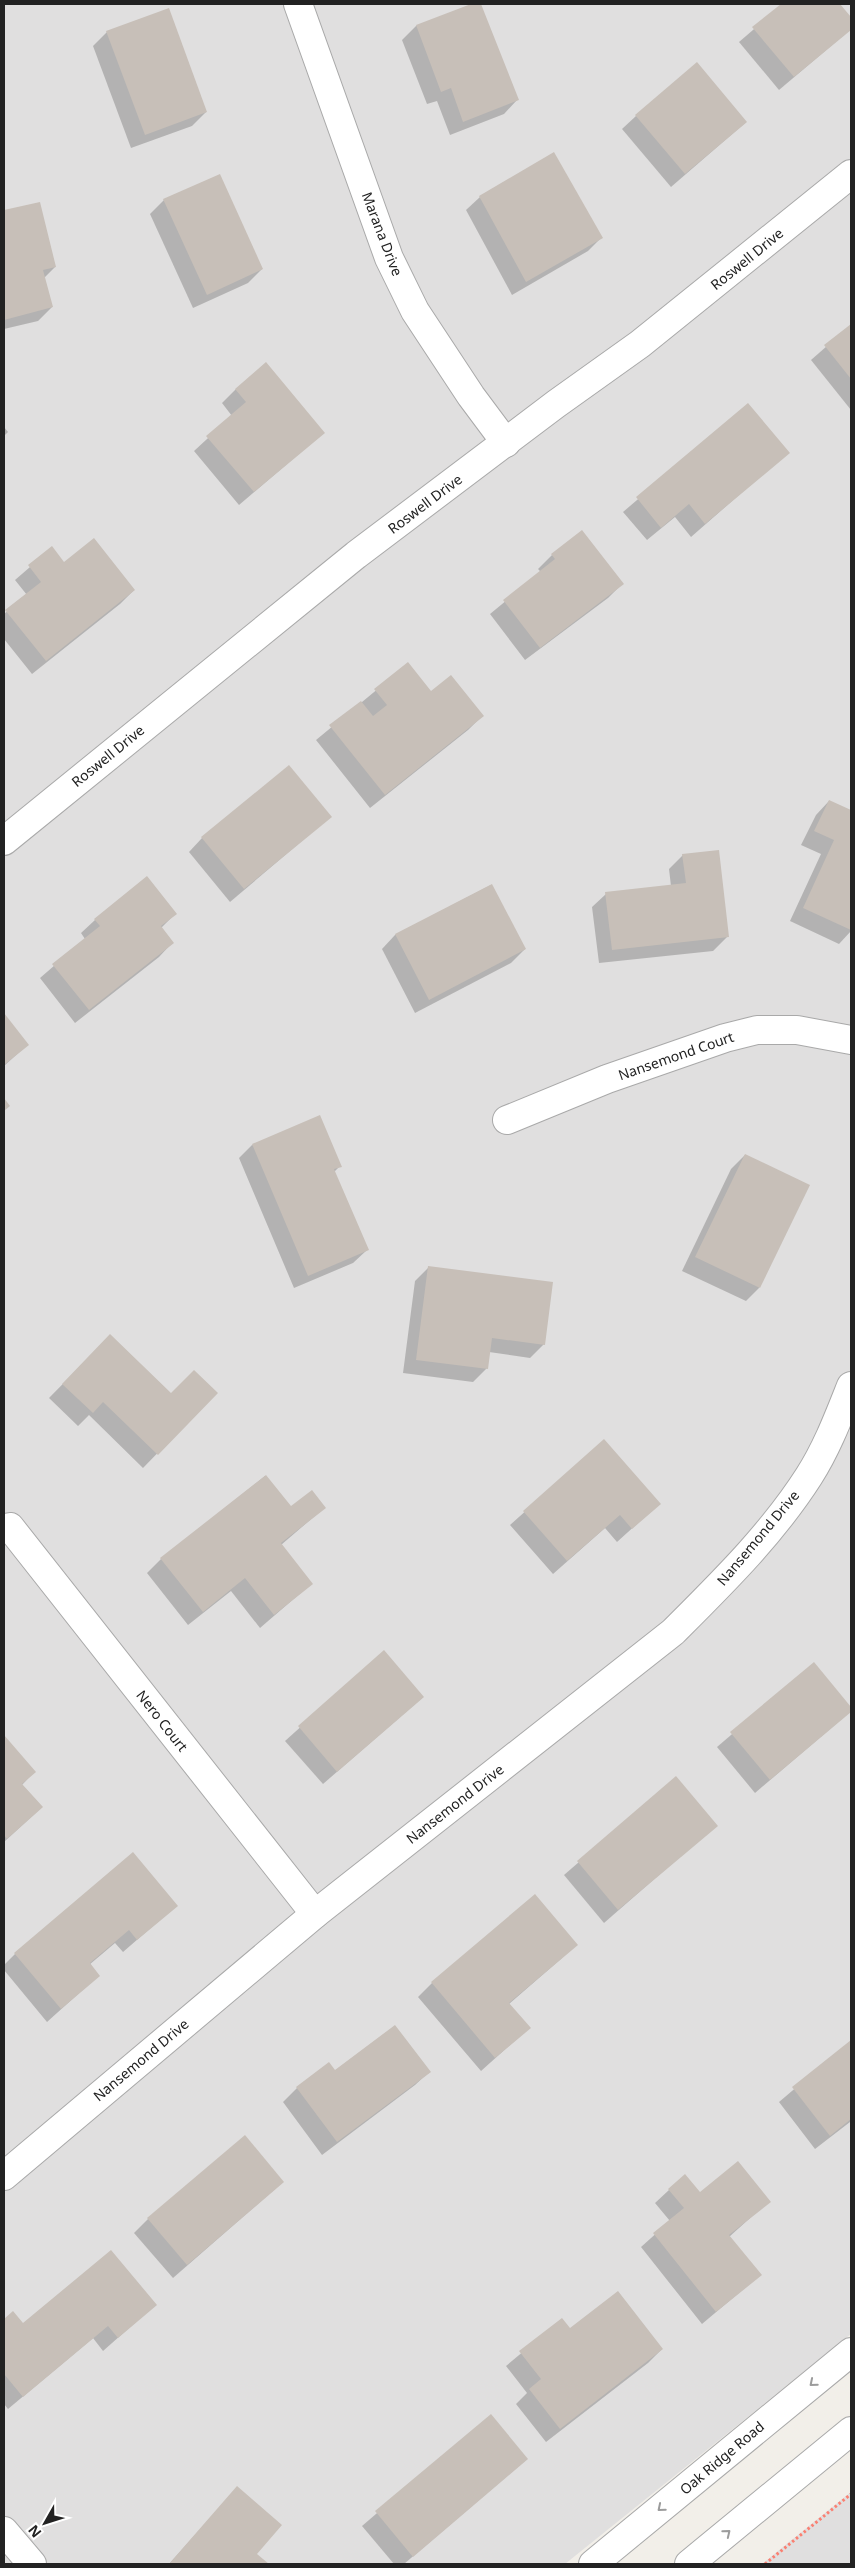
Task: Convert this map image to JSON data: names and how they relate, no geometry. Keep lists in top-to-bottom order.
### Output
{
  "streets": {
    "street": [
      "Marana Drive",
      "Roswell Drive",
      "Nansemond Court",
      "Nansemond Drive",
      "Nero Court",
      "Oak Ridge Road"
    ]
  },
  "crossings": [
    ["Marana Drive", "Roswell Drive"],
    ["Nansemond Drive", "Nero Court"]
  ],
  "north": "bottom left"
}
